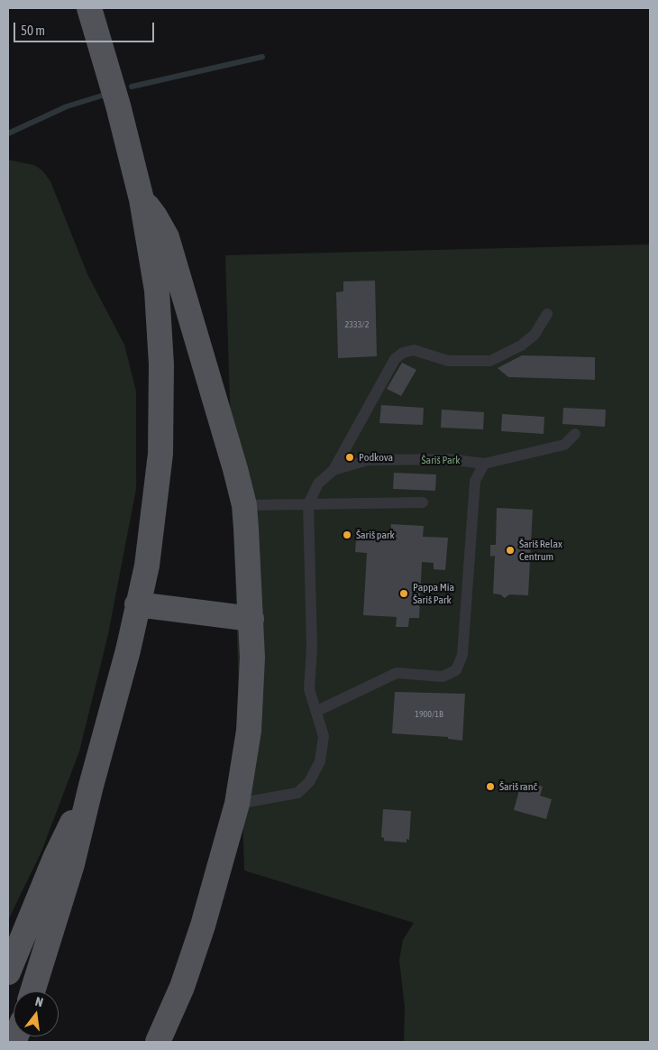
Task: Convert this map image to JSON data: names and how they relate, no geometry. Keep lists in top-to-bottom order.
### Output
{
  "parks": ["Šariš Park"],
  "places": [
    "Podkova",
    "Šariš park",
    "Šariš Relax Centrum",
    "Pappa Mia Šariš Park",
    "Šariš ranč"
  ],
  "house_numbers": ["2333/2", "1900/1B"],
  "scale_bar": "50 m",
  "north": "top"
}
